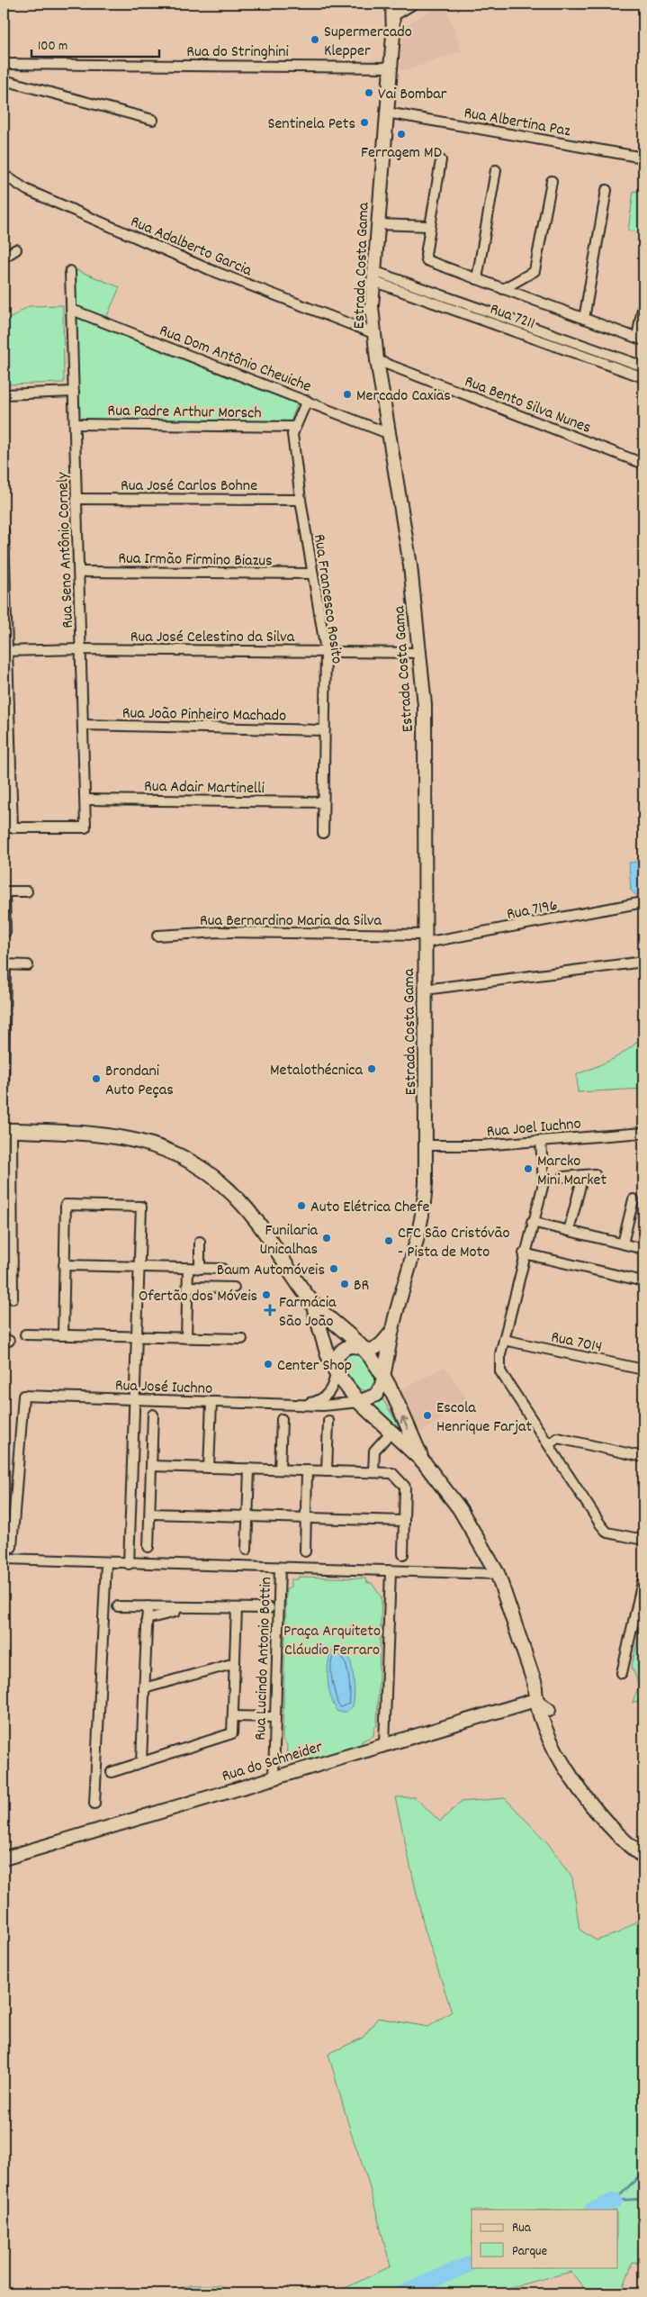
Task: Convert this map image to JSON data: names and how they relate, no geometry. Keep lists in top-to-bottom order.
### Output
{
  "streets": {
    "main road": ["Estrada Costa Gama", "Rua do Schneider"],
    "street": [
      "Rua do Stringhini",
      "Rua Albertina Paz",
      "Rua Adalberto Garcia",
      "Rua 7211",
      "Rua Dom Antônio Cheuiche",
      "Rua Bento Silva Nunes",
      "Rua Padre Arthur Morsch",
      "Rua José Carlos Bohne",
      "Rua Seno Antônio Cornely",
      "Rua Irmão Firmino Biazus",
      "Rua Francesco Rosito",
      "Rua José Celestino da Silva",
      "Rua João Pinheiro Machado",
      "Rua Adair Martinelli",
      "Rua 7196",
      "Rua Bernardino Maria da Silva",
      "Rua Joel Iuchno",
      "Rua 7014",
      "Rua José Iuchno",
      "Rua Lucindo Antonio Bottin"
    ]
  },
  "crossings": [
    ["Rua do Stringhini", "Estrada Costa Gama"],
    ["Rua Albertina Paz", "Estrada Costa Gama"],
    ["Rua Adalberto Garcia", "Estrada Costa Gama"],
    ["Estrada Costa Gama", "Rua 7211"],
    ["Estrada Costa Gama", "Rua Dom Antônio Cheuiche"],
    ["Estrada Costa Gama", "Rua Bento Silva Nunes"],
    ["Estrada Costa Gama", "Rua José Celestino da Silva"],
    ["Estrada Costa Gama", "Rua 7196"],
    ["Estrada Costa Gama", "Rua Bernardino Maria da Silva"],
    ["Estrada Costa Gama", "Rua Joel Iuchno"],
    ["Estrada Costa Gama", "Rua José Iuchno"],
    ["Rua Dom Antônio Cheuiche", "Rua Seno Antônio Cornely"],
    ["Rua Dom Antônio Cheuiche", "Rua Francesco Rosito"],
    ["Rua Padre Arthur Morsch", "Rua Seno Antônio Cornely"],
    ["Rua Padre Arthur Morsch", "Rua Francesco Rosito"],
    ["Rua José Carlos Bohne", "Rua Seno Antônio Cornely"],
    ["Rua José Carlos Bohne", "Rua Francesco Rosito"],
    ["Rua Seno Antônio Cornely", "Rua Irmão Firmino Biazus"],
    ["Rua Seno Antônio Cornely", "Rua José Celestino da Silva"],
    ["Rua Seno Antônio Cornely", "Rua João Pinheiro Machado"],
    ["Rua Seno Antônio Cornely", "Rua Adair Martinelli"],
    ["Rua Irmão Firmino Biazus", "Rua Francesco Rosito"],
    ["Rua Francesco Rosito", "Rua José Celestino da Silva"],
    ["Rua Francesco Rosito", "Rua João Pinheiro Machado"],
    ["Rua Francesco Rosito", "Rua Adair Martinelli"],
    ["Rua 7196", "Rua Bernardino Maria da Silva"],
    ["Rua Lucindo Antonio Bottin", "Rua do Schneider"]
  ],
  "parks": ["Praça Arquiteto Cláudio Ferraro"],
  "places": {
    "other": [
      "Supermercado Klepper",
      "Vai Bombar",
      "Sentinela Pets",
      "Ferragem MD",
      "Mercado Caxias",
      "Metalothécnica",
      "Brondani Auto Peças",
      "Marcko Mini Market",
      "Auto Elétrica Chefe",
      "Funilaria Unicalhas",
      "CFC São Cristóvão - Pista de Moto",
      "Baum Automóveis",
      "BR",
      "Ofertão dos Móveis",
      "Center Shop",
      "Escola Henrique Farjat"
    ],
    "health": ["Farmácia São João"]
  },
  "legend": ["Rua", "Parque"],
  "scale_bar": "100 m"
}
